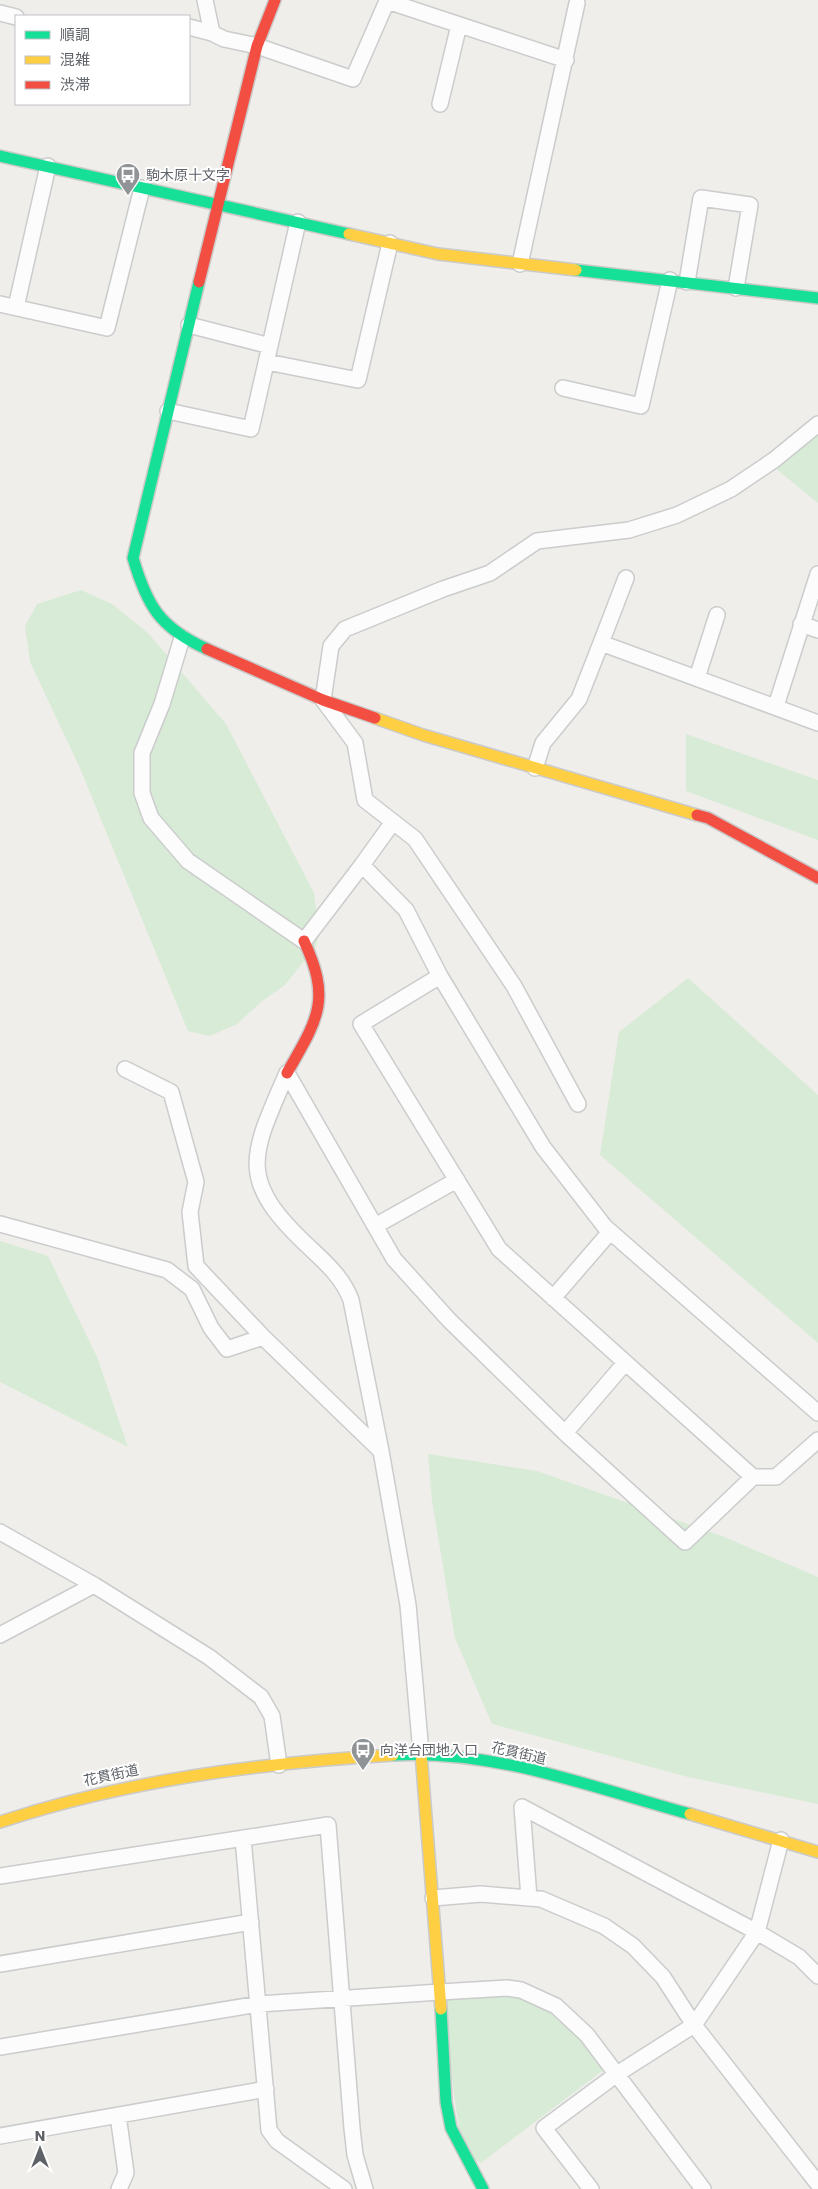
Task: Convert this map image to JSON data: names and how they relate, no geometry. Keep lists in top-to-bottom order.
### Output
{
  "streets": {
    "main road": ["花貫街道"]
  },
  "places": {
    "bus stop": ["駒木原十文字", "向洋台団地入口"]
  },
  "legend": ["順調", "混雑", "渋滞"],
  "north": "top"
}
